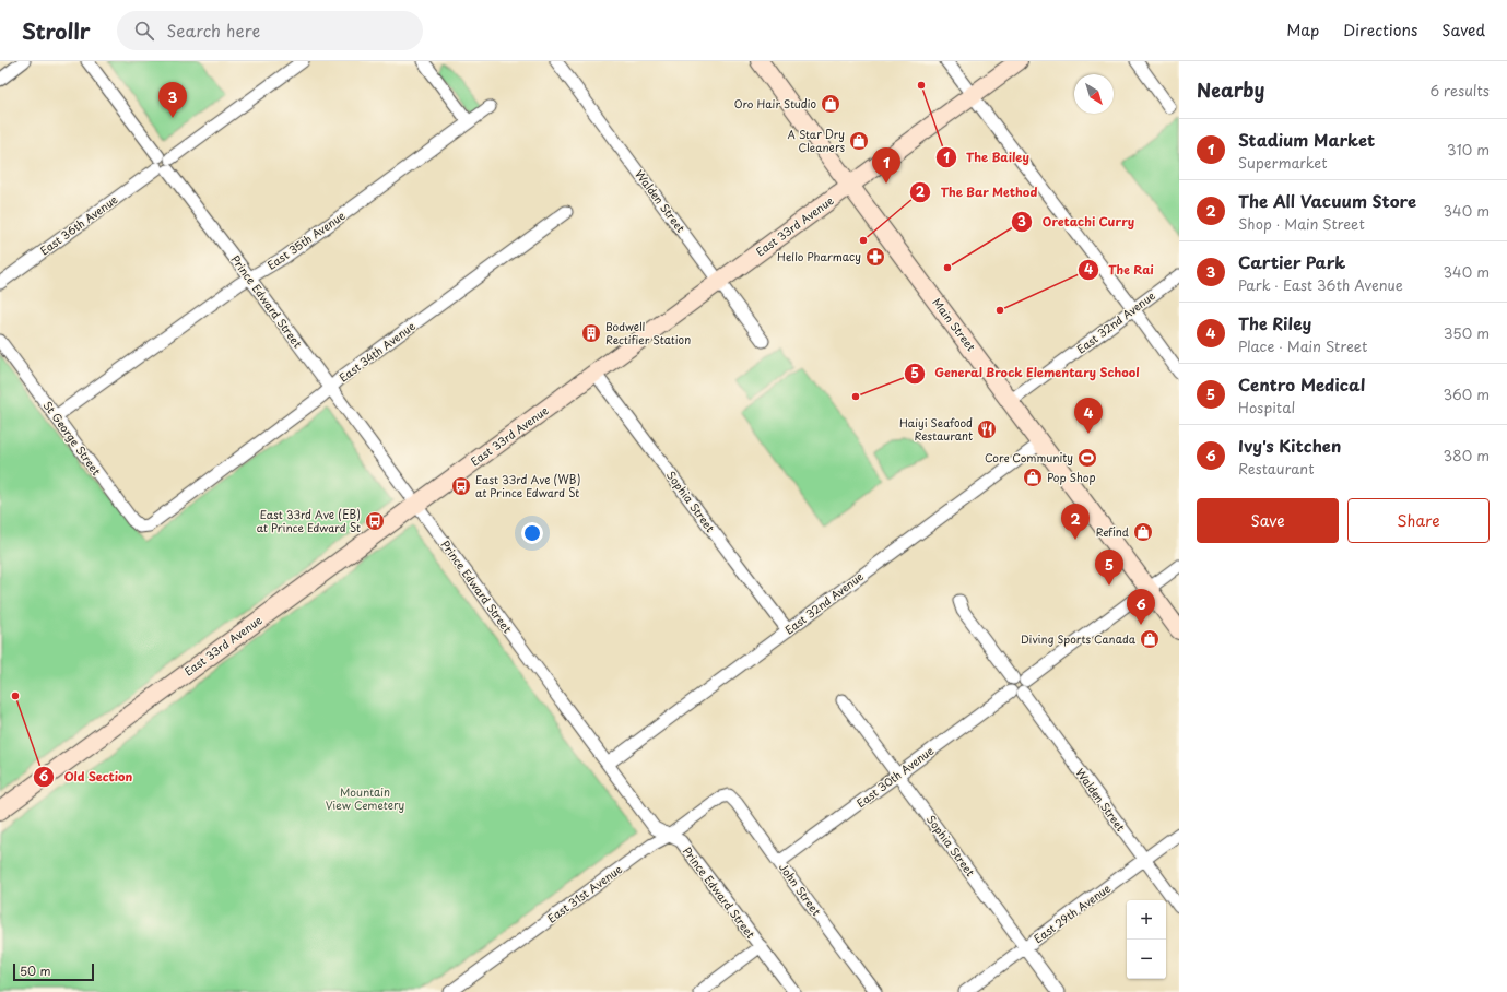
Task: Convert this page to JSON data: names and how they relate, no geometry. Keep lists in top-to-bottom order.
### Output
{
  "streets": {
    "street": [
      "Walden Street",
      "East 36th Avenue",
      "East 33rd Avenue",
      "East 35th Avenue",
      "Prince Edward Street",
      "East 32nd Avenue",
      "Main Street",
      "East 34th Avenue",
      "St George Street",
      "Sophia Street",
      "East 30th Avenue",
      "John Street",
      "East 31st Avenue",
      "East 29th Avenue"
    ]
  },
  "crossings": [
    ["Walden Street", "East 33rd Avenue"],
    ["Walden Street", "East 30th Avenue"],
    ["Walden Street", "East 29th Avenue"],
    ["East 36th Avenue", "Prince Edward Street"],
    ["East 33rd Avenue", "Prince Edward Street"],
    ["East 33rd Avenue", "Main Street"],
    ["East 33rd Avenue", "Sophia Street"],
    ["East 35th Avenue", "Prince Edward Street"],
    ["East 35th Avenue", "St George Street"],
    ["Prince Edward Street", "East 32nd Avenue"],
    ["Prince Edward Street", "East 34th Avenue"],
    ["Prince Edward Street", "East 31st Avenue"],
    ["East 32nd Avenue", "Main Street"],
    ["East 32nd Avenue", "Sophia Street"],
    ["Main Street", "East 30th Avenue"],
    ["East 34th Avenue", "St George Street"],
    ["Sophia Street", "East 30th Avenue"],
    ["Sophia Street", "East 29th Avenue"],
    ["East 30th Avenue", "John Street"],
    ["John Street", "East 31st Avenue"]
  ],
  "parks": ["Mountain View Cemetery"],
  "places": {
    "other": [
      "The Bailey",
      "The Bar Method",
      "Oretachi Curry",
      "The Rai",
      "General Brock Elementary School",
      "Old Section"
    ],
    "shop": [
      "Oro Hair Studio",
      "A Star Dry Cleaners",
      "Pop Shop",
      "Refind",
      "Diving Sports Canada"
    ],
    "pharmacy": ["Hello Pharmacy"],
    "building": ["Bodwell Rectifier Station"],
    "restaurant": ["Haiyi Seafood Restaurant"],
    "sports": ["Core Community"],
    "bus stop": ["East 33rd Ave (WB) at Prince Edward St", "East 33rd Ave (EB) at Prince Edward St"]
  },
  "scale_bar": "50 m",
  "north": "bottom right",
  "page": {
    "header": "Strollr",
    "search": "Search here",
    "nav": ["Map", "Directions", "Saved"],
    "heading": ["Nearby", "6 results"],
    "pins": [
      "3",
      "1",
      "4",
      "2",
      "5",
      "6"
    ],
    "list": [
      {
        "mark": "1",
        "name": "Stadium Market",
        "note": "Supermarket",
        "value": "310 m"
      },
      {
        "mark": "2",
        "name": "The All Vacuum Store",
        "note": "Shop · Main Street",
        "value": "340 m"
      },
      {
        "mark": "3",
        "name": "Cartier Park",
        "note": "Park · East 36th Avenue",
        "value": "340 m"
      },
      {
        "mark": "4",
        "name": "The Riley",
        "note": "Place · Main Street",
        "value": "350 m"
      },
      {
        "mark": "5",
        "name": "Centro Medical",
        "note": "Hospital",
        "value": "360 m"
      },
      {
        "mark": "6",
        "name": "Ivy's Kitchen",
        "note": "Restaurant",
        "value": "380 m"
      }
    ],
    "buttons": ["Save", "Share"],
    "map_buttons": ["+", "−"],
    "scale": "50 m"
  }
}
